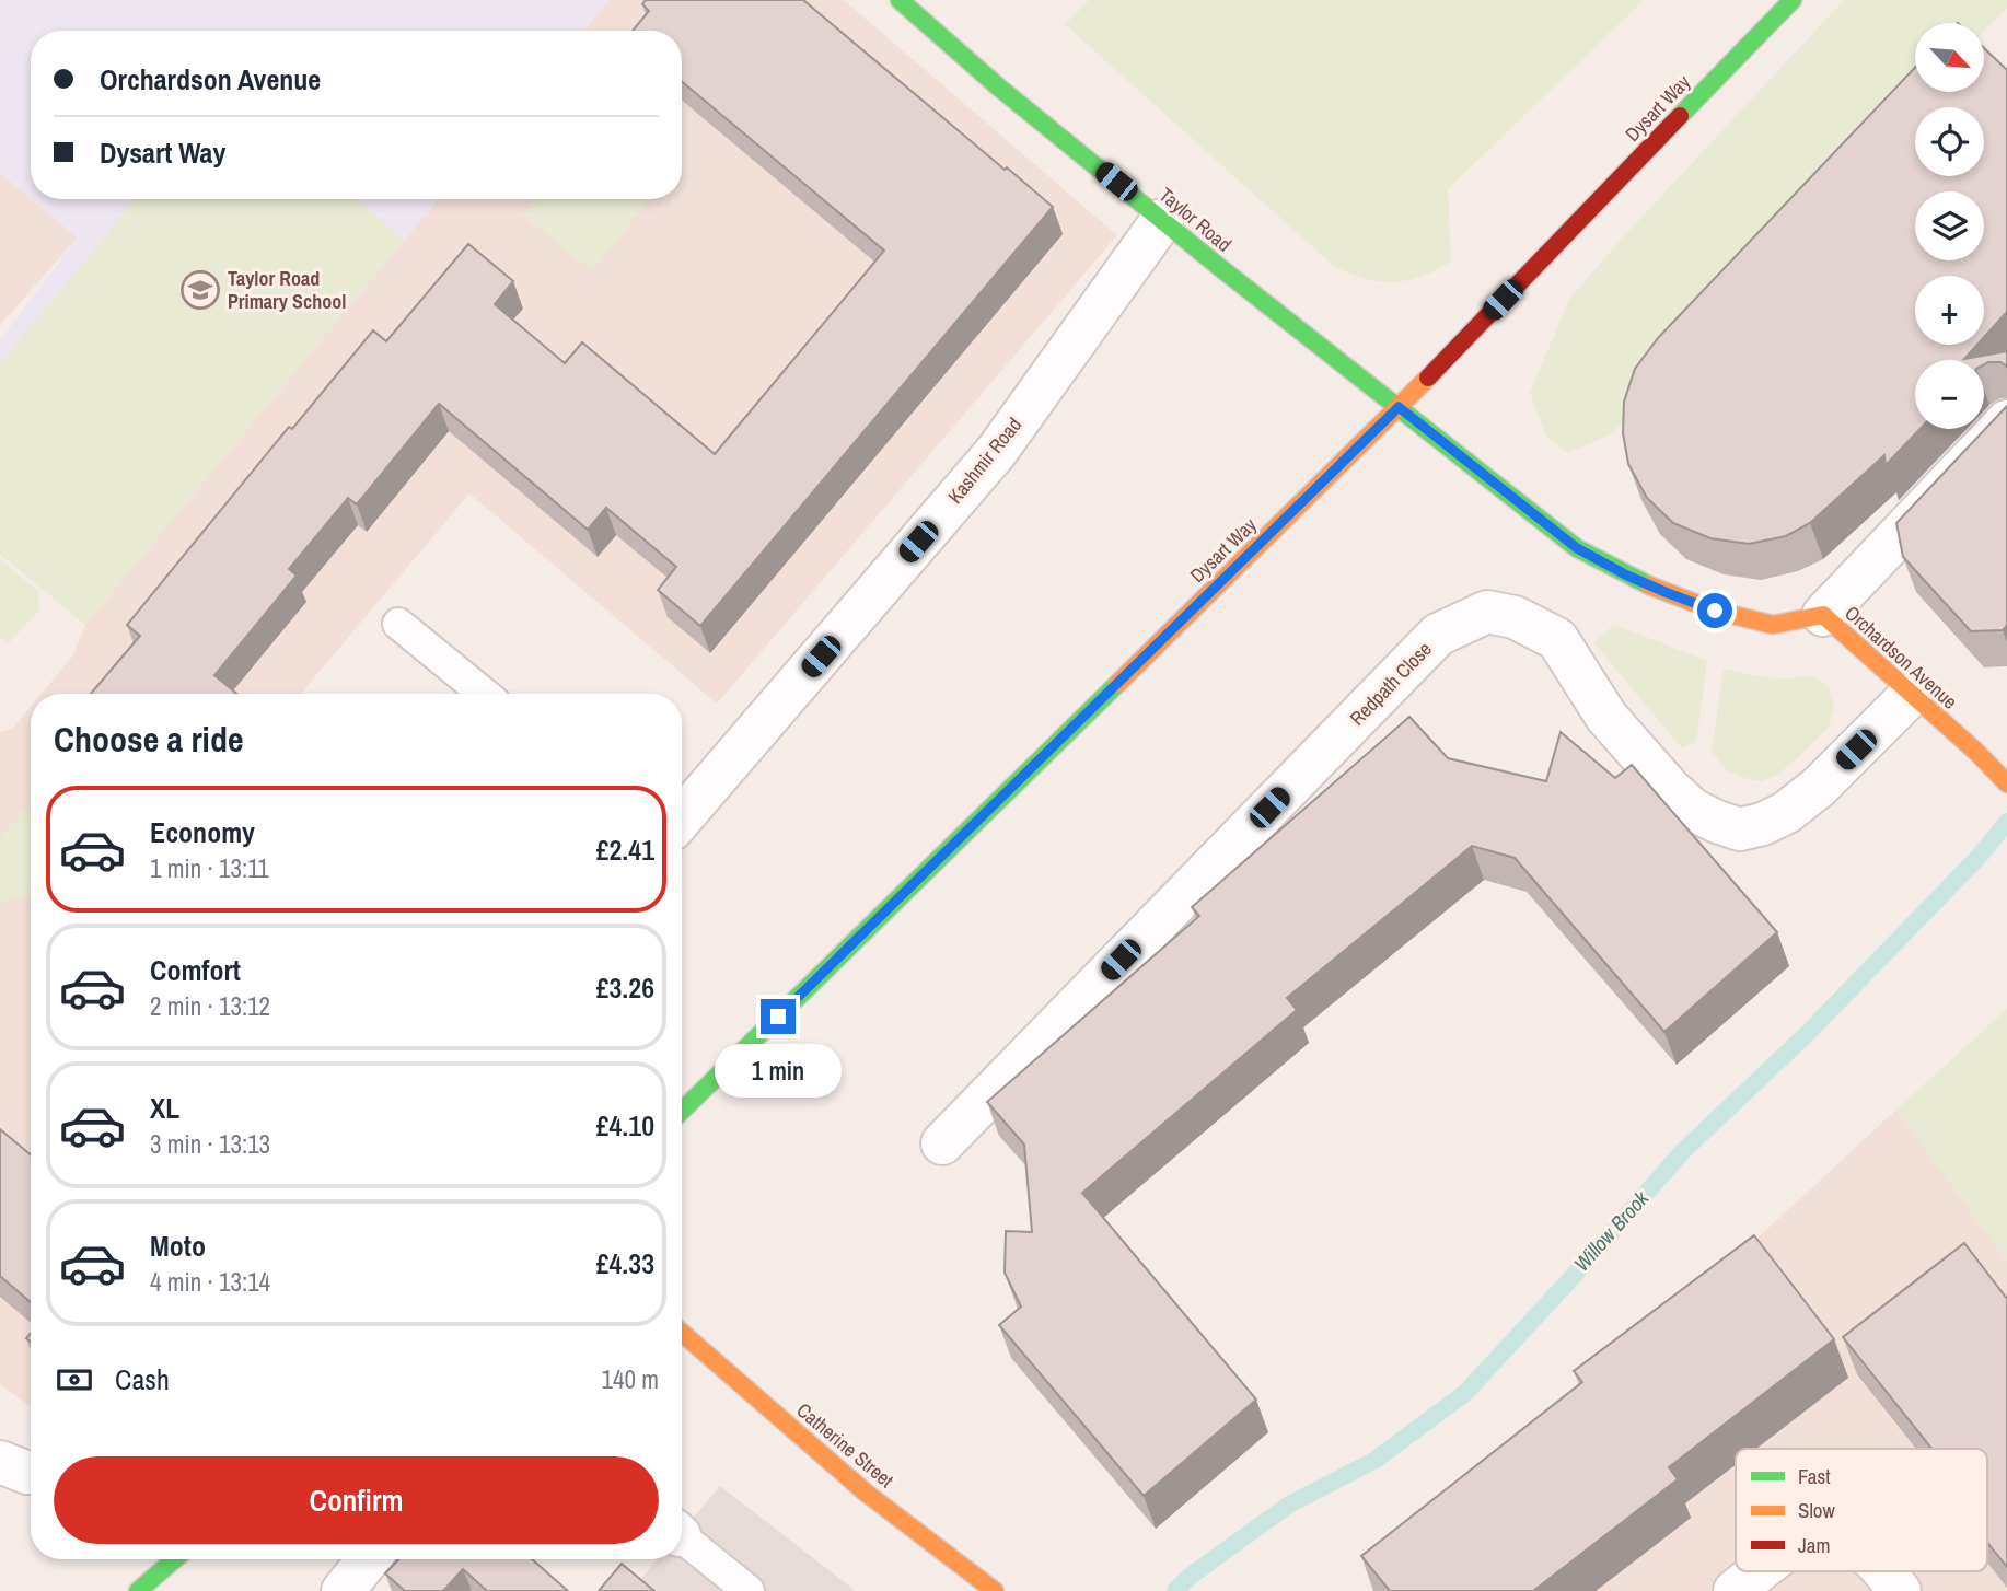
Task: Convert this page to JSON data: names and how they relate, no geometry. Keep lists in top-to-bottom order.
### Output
{
  "streets": {
    "street": [
      "Dysart Way",
      "Taylor Road",
      "Kashmir Road",
      "Orchardson Avenue",
      "Redpath Close",
      "Catherine Street"
    ]
  },
  "crossings": [
    ["Dysart Way", "Taylor Road"],
    ["Dysart Way", "Orchardson Avenue"],
    ["Taylor Road", "Kashmir Road"],
    ["Taylor Road", "Orchardson Avenue"],
    ["Orchardson Avenue", "Redpath Close"]
  ],
  "water": ["Willow Brook"],
  "places": {
    "school or university": ["Taylor Road Primary School"]
  },
  "legend": ["Fast", "Slow", "Jam"],
  "north": "bottom right",
  "page": {
    "map_buttons": ["+", "−"],
    "banner": ["Orchardson Avenue", "Dysart Way"],
    "heading": "Choose a ride",
    "list": [
      {
        "name": "Economy",
        "note": "1 min · 13:11",
        "value": "£2.41"
      },
      {
        "name": "Comfort",
        "note": "2 min · 13:12",
        "value": "£3.26"
      },
      {
        "name": "XL",
        "note": "3 min · 13:13",
        "value": "£4.10"
      },
      {
        "name": "Moto",
        "note": "4 min · 13:14",
        "value": "£4.33"
      }
    ],
    "bubble": "1 min",
    "pay": ["Cash", "140 m"],
    "buttons": "Confirm"
  }
}
